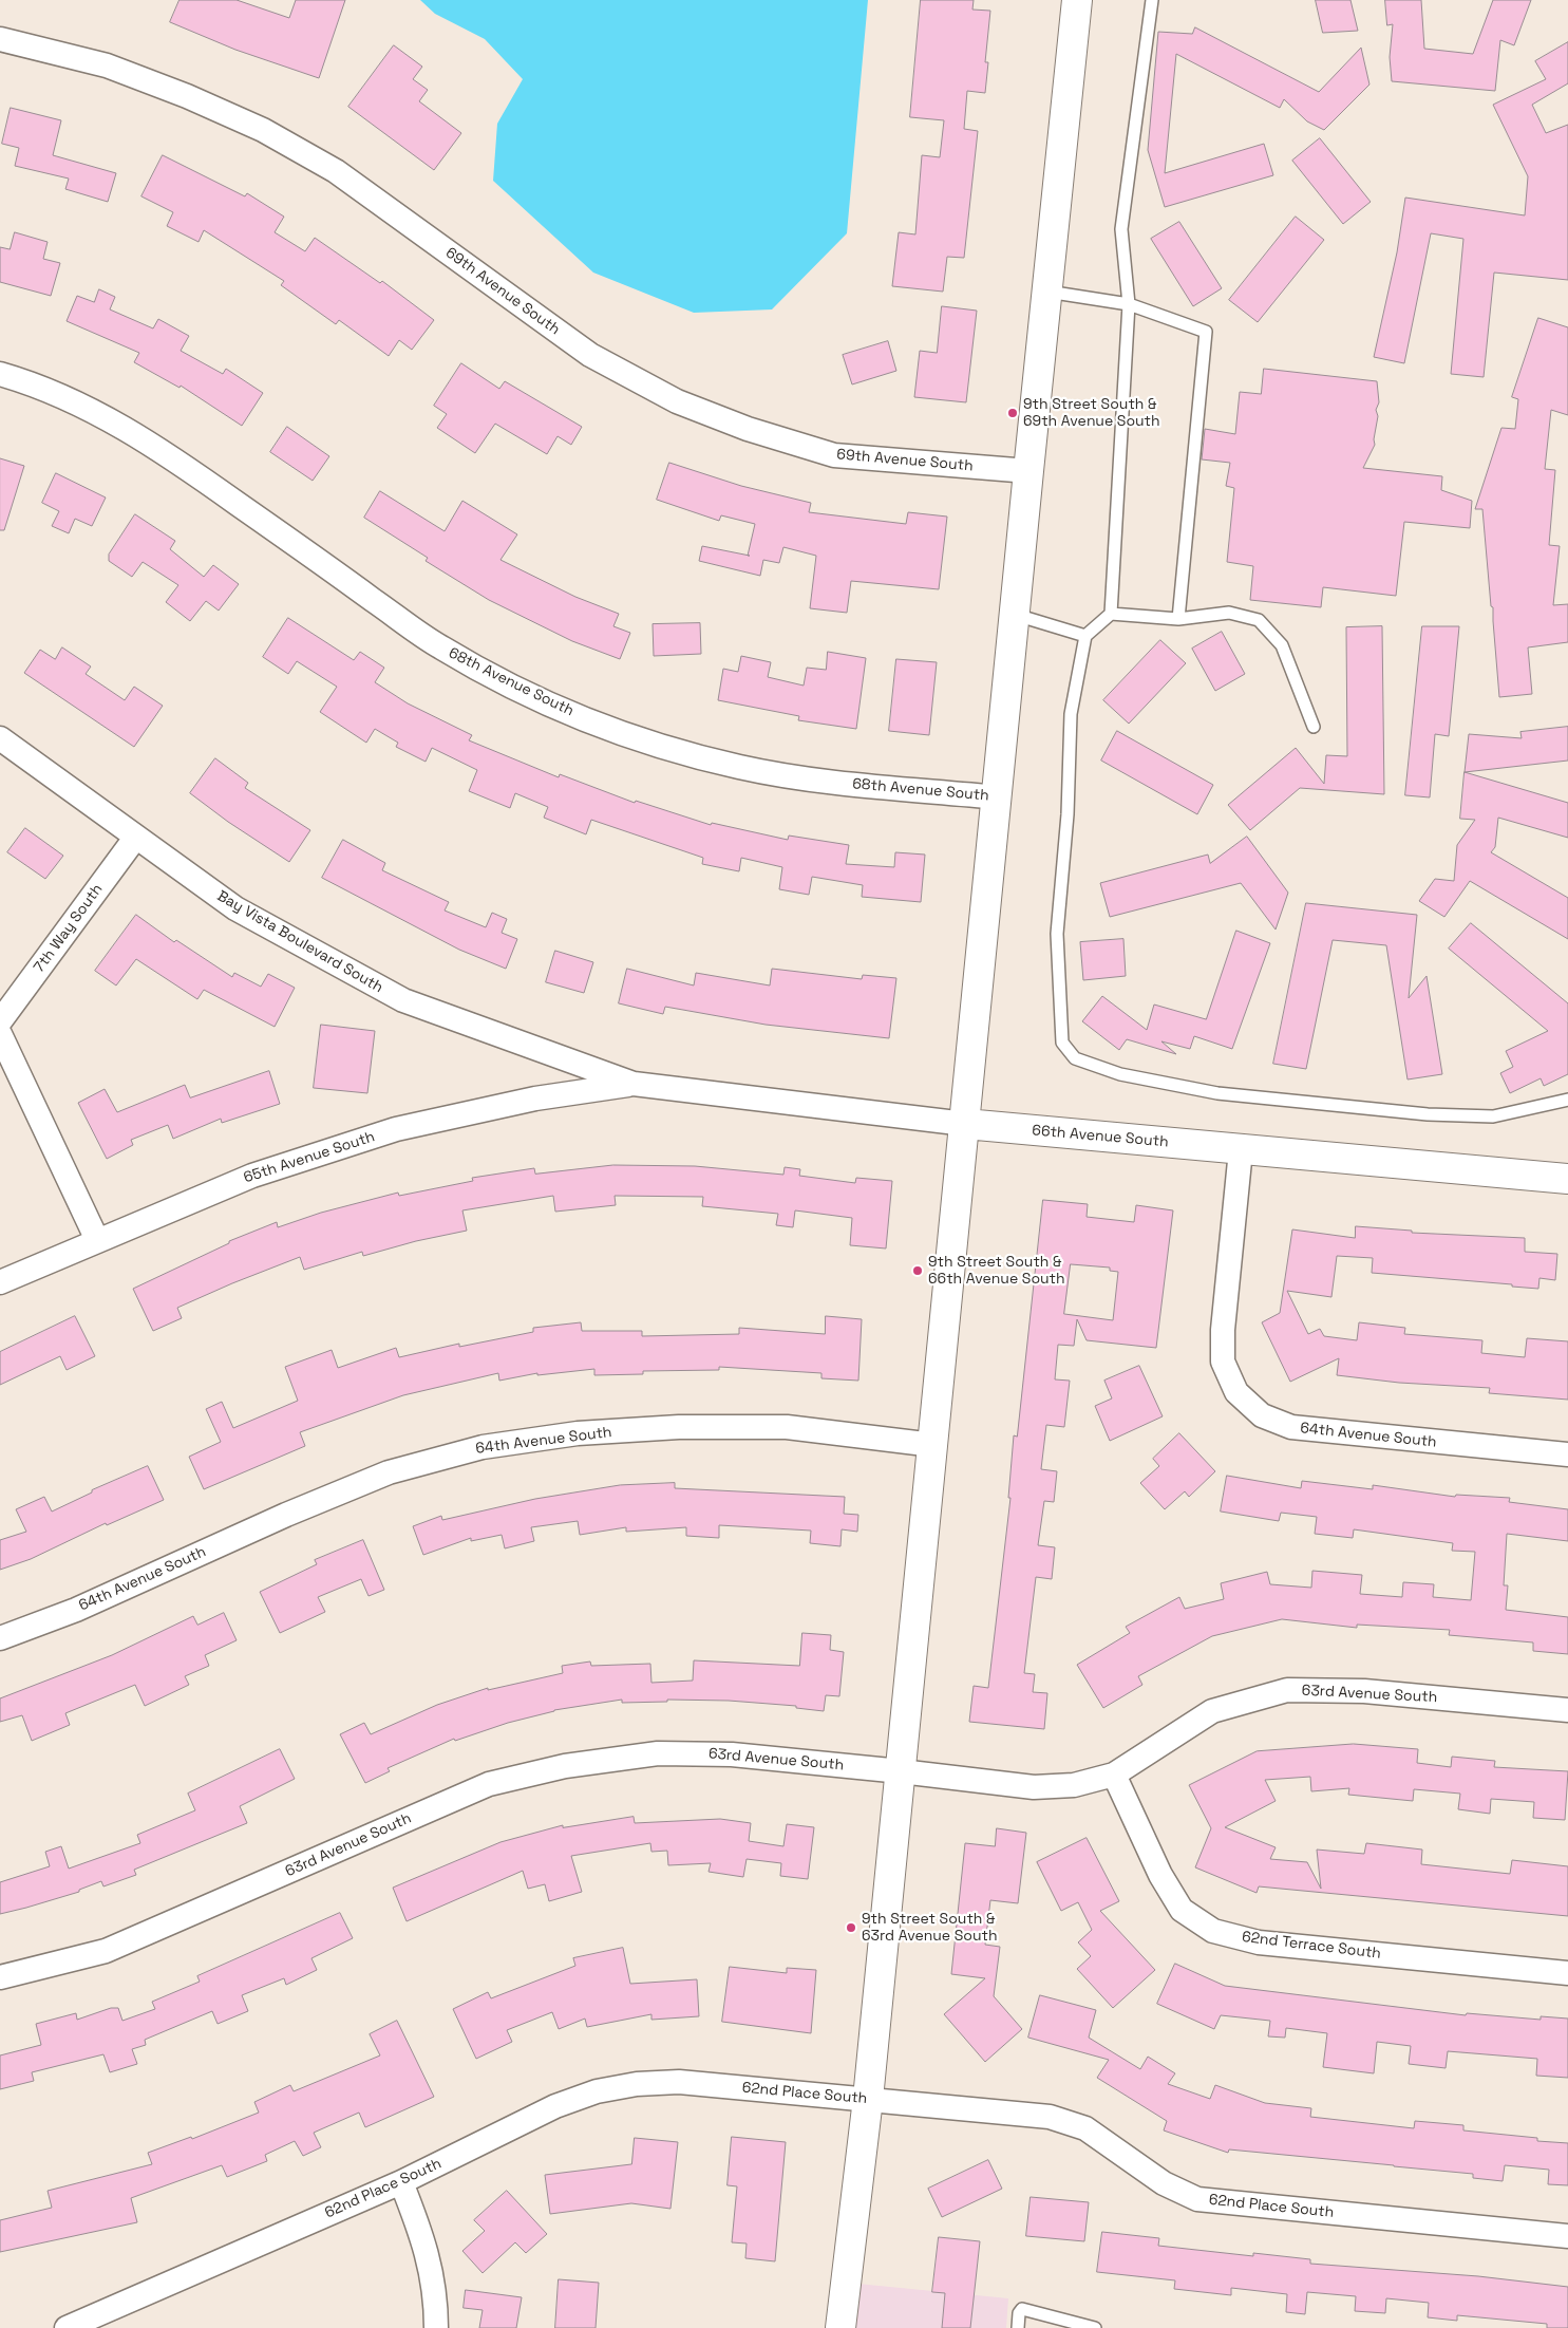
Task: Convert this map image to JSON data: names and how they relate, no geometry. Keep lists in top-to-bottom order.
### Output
{
  "streets": {
    "street": [
      "69th Avenue South",
      "68th Avenue South",
      "7th Way South",
      "Bay Vista Boulevard South",
      "66th Avenue South",
      "65th Avenue South",
      "64th Avenue South",
      "63rd Avenue South",
      "62nd Terrace South",
      "62nd Place South"
    ]
  },
  "crossings": [
    ["7th Way South", "Bay Vista Boulevard South"],
    ["Bay Vista Boulevard South", "66th Avenue South"],
    ["Bay Vista Boulevard South", "65th Avenue South"],
    ["66th Avenue South", "65th Avenue South"],
    ["66th Avenue South", "64th Avenue South"],
    ["63rd Avenue South", "62nd Terrace South"]
  ],
  "places": ["9th Street South & 69th Avenue South", "9th Street South & 66th Avenue South", "9th Street South & 63rd Avenue South"]
}
